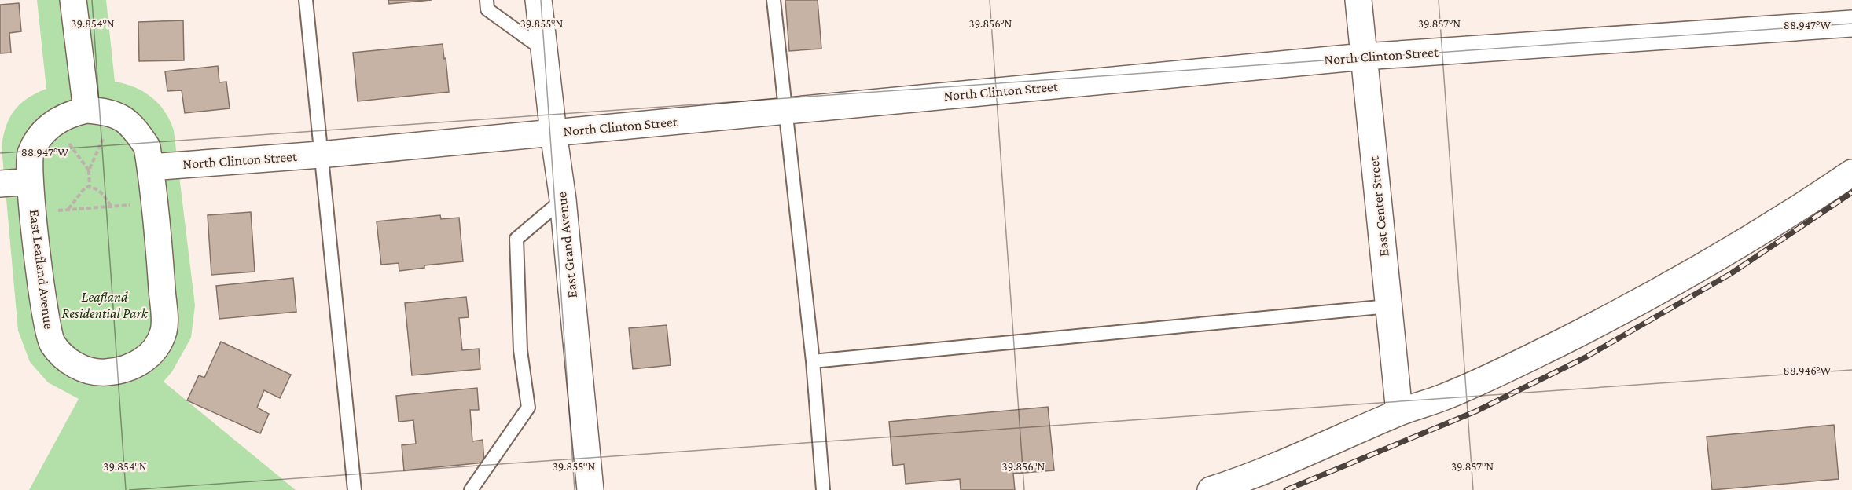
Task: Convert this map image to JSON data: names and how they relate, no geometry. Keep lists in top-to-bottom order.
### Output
{
  "streets": {
    "street": [
      "North Clinton Street",
      "East Center Street",
      "East Grand Avenue",
      "East Leafland Avenue"
    ]
  },
  "crossings": [
    ["North Clinton Street", "East Center Street"],
    ["North Clinton Street", "East Grand Avenue"],
    ["North Clinton Street", "East Leafland Avenue"]
  ],
  "parks": ["Leafland Residential Park"],
  "coordinates": [
    "39.854°N",
    "39.855°N",
    "39.856°N",
    "39.857°N",
    "88.947°W",
    "88.946°W"
  ]
}
